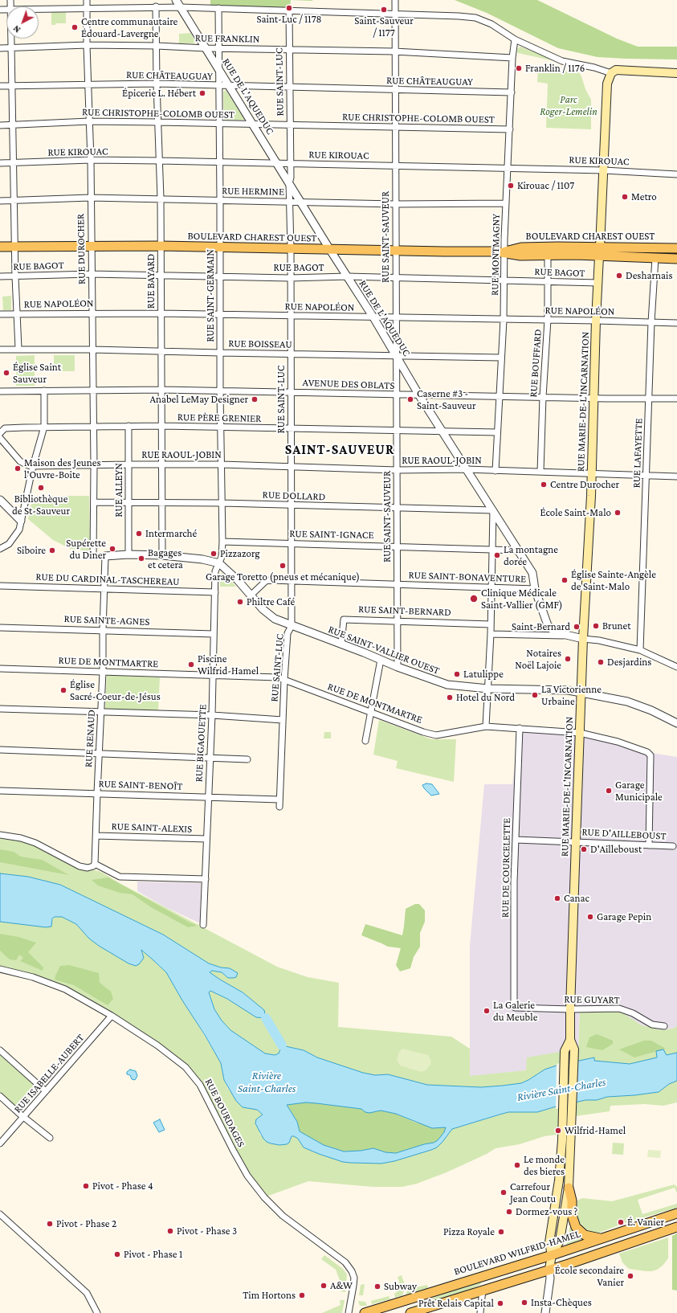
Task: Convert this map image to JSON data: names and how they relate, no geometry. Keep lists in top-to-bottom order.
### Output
{
  "streets": {
    "main road": ["BOULEVARD CHAREST OUEST", "RUE MARIE-DE-L'INCARNATION", "BOULEVARD WILFRID-HAMEL"],
    "street": [
      "RUE FRANKLIN",
      "RUE CHÂTEAUGUAY",
      "RUE SAINT-LUC",
      "RUE DE L'AQUEDUC",
      "RUE CHRISTOPHE-COLOMB OUEST",
      "RUE KIROUAC",
      "RUE HERMINE",
      "RUE SAINT-SAUVEUR",
      "RUE DUROCHER",
      "RUE MONTMAGNY",
      "RUE BAGOT",
      "RUE BAYARD",
      "RUE SAINT-GERMAIN",
      "RUE NAPOLÉON",
      "RUE BOISSEAU",
      "RUE BOUFFARD",
      "AVENUE DES OBLATS",
      "RUE PÈRE GRENIER",
      "RUE LAFAYETTE",
      "RUE RAOUL-JOBIN",
      "RUE ALLEYN",
      "RUE DOLLARD",
      "RUE SAINT-IGNACE",
      "RUE SAINT-BONAVENTURE",
      "RUE DU CARDINAL-TASCHEREAU",
      "RUE SAINT-BERNARD",
      "RUE SAINTE-AGNES",
      "RUE SAINT-VALLIER OUEST",
      "RUE DE MONTMARTRE",
      "RUE RENAUD",
      "RUE BIGAOUETTE",
      "RUE SAINT-BENOÎT",
      "RUE SAINT-ALEXIS",
      "RUE D'AILLEBOUST",
      "RUE DE COURCELETTE",
      "RUE GUYART",
      "RUE ISABELLE-AUBERT",
      "RUE BOURDAGES"
    ]
  },
  "crossings": [
    ["RUE FRANKLIN", "RUE SAINT-LUC"],
    ["RUE FRANKLIN", "RUE DE L'AQUEDUC"],
    ["RUE FRANKLIN", "RUE SAINT-SAUVEUR"],
    ["RUE FRANKLIN", "RUE DUROCHER"],
    ["RUE FRANKLIN", "RUE MONTMAGNY"],
    ["RUE FRANKLIN", "RUE BAYARD"],
    ["RUE FRANKLIN", "RUE SAINT-GERMAIN"],
    ["RUE CHÂTEAUGUAY", "RUE SAINT-LUC"],
    ["RUE CHÂTEAUGUAY", "RUE DE L'AQUEDUC"],
    ["RUE CHÂTEAUGUAY", "RUE SAINT-SAUVEUR"],
    ["RUE CHÂTEAUGUAY", "RUE DUROCHER"],
    ["RUE CHÂTEAUGUAY", "RUE MONTMAGNY"],
    ["RUE CHÂTEAUGUAY", "RUE BAYARD"],
    ["RUE CHÂTEAUGUAY", "RUE SAINT-GERMAIN"],
    ["RUE SAINT-LUC", "RUE DE L'AQUEDUC"],
    ["RUE SAINT-LUC", "RUE CHRISTOPHE-COLOMB OUEST"],
    ["RUE SAINT-LUC", "RUE KIROUAC"],
    ["RUE SAINT-LUC", "RUE HERMINE"],
    ["RUE SAINT-LUC", "BOULEVARD CHAREST OUEST"],
    ["RUE SAINT-LUC", "RUE BAGOT"],
    ["RUE SAINT-LUC", "RUE NAPOLÉON"],
    ["RUE SAINT-LUC", "RUE BOISSEAU"],
    ["RUE SAINT-LUC", "AVENUE DES OBLATS"],
    ["RUE SAINT-LUC", "RUE PÈRE GRENIER"],
    ["RUE SAINT-LUC", "RUE RAOUL-JOBIN"],
    ["RUE SAINT-LUC", "RUE DOLLARD"],
    ["RUE SAINT-LUC", "RUE SAINT-IGNACE"],
    ["RUE SAINT-LUC", "RUE SAINT-BONAVENTURE"],
    ["RUE SAINT-LUC", "RUE SAINT-VALLIER OUEST"],
    ["RUE SAINT-LUC", "RUE DE MONTMARTRE"],
    ["RUE SAINT-LUC", "RUE SAINT-BENOÎT"],
    ["RUE DE L'AQUEDUC", "RUE CHRISTOPHE-COLOMB OUEST"],
    ["RUE DE L'AQUEDUC", "RUE KIROUAC"],
    ["RUE DE L'AQUEDUC", "RUE HERMINE"],
    ["RUE DE L'AQUEDUC", "BOULEVARD CHAREST OUEST"],
    ["RUE DE L'AQUEDUC", "RUE SAINT-SAUVEUR"],
    ["RUE DE L'AQUEDUC", "RUE BAGOT"],
    ["RUE DE L'AQUEDUC", "RUE SAINT-GERMAIN"],
    ["RUE DE L'AQUEDUC", "RUE NAPOLÉON"],
    ["RUE DE L'AQUEDUC", "RUE BOISSEAU"],
    ["RUE DE L'AQUEDUC", "AVENUE DES OBLATS"],
    ["RUE DE L'AQUEDUC", "RUE PÈRE GRENIER"],
    ["RUE DE L'AQUEDUC", "RUE RAOUL-JOBIN"],
    ["RUE DE L'AQUEDUC", "RUE DOLLARD"],
    ["RUE DE L'AQUEDUC", "RUE SAINT-IGNACE"],
    ["RUE DE L'AQUEDUC", "RUE SAINT-BONAVENTURE"],
    ["RUE CHRISTOPHE-COLOMB OUEST", "RUE SAINT-SAUVEUR"],
    ["RUE CHRISTOPHE-COLOMB OUEST", "RUE DUROCHER"],
    ["RUE CHRISTOPHE-COLOMB OUEST", "RUE MONTMAGNY"],
    ["RUE CHRISTOPHE-COLOMB OUEST", "RUE BAYARD"],
    ["RUE CHRISTOPHE-COLOMB OUEST", "RUE SAINT-GERMAIN"],
    ["RUE KIROUAC", "RUE SAINT-SAUVEUR"],
    ["RUE KIROUAC", "RUE DUROCHER"],
    ["RUE KIROUAC", "RUE MONTMAGNY"],
    ["RUE KIROUAC", "RUE BAYARD"],
    ["RUE KIROUAC", "RUE SAINT-GERMAIN"],
    ["RUE KIROUAC", "RUE MARIE-DE-L'INCARNATION"],
    ["RUE HERMINE", "RUE SAINT-SAUVEUR"],
    ["RUE HERMINE", "RUE DUROCHER"],
    ["RUE HERMINE", "RUE MONTMAGNY"],
    ["RUE HERMINE", "RUE BAYARD"],
    ["RUE HERMINE", "RUE SAINT-GERMAIN"],
    ["BOULEVARD CHAREST OUEST", "RUE SAINT-SAUVEUR"],
    ["BOULEVARD CHAREST OUEST", "RUE DUROCHER"],
    ["BOULEVARD CHAREST OUEST", "RUE MONTMAGNY"],
    ["BOULEVARD CHAREST OUEST", "RUE BAYARD"],
    ["BOULEVARD CHAREST OUEST", "RUE SAINT-GERMAIN"],
    ["BOULEVARD CHAREST OUEST", "RUE BOUFFARD"],
    ["BOULEVARD CHAREST OUEST", "RUE MARIE-DE-L'INCARNATION"],
    ["BOULEVARD CHAREST OUEST", "RUE LAFAYETTE"],
    ["RUE SAINT-SAUVEUR", "RUE BAGOT"],
    ["RUE SAINT-SAUVEUR", "RUE NAPOLÉON"],
    ["RUE SAINT-SAUVEUR", "RUE BOISSEAU"],
    ["RUE SAINT-SAUVEUR", "AVENUE DES OBLATS"],
    ["RUE SAINT-SAUVEUR", "RUE PÈRE GRENIER"],
    ["RUE SAINT-SAUVEUR", "RUE RAOUL-JOBIN"],
    ["RUE SAINT-SAUVEUR", "RUE DOLLARD"],
    ["RUE SAINT-SAUVEUR", "RUE SAINT-IGNACE"],
    ["RUE SAINT-SAUVEUR", "RUE SAINT-BONAVENTURE"],
    ["RUE SAINT-SAUVEUR", "RUE SAINT-BERNARD"],
    ["RUE SAINT-SAUVEUR", "RUE SAINT-VALLIER OUEST"],
    ["RUE DUROCHER", "RUE BAGOT"],
    ["RUE DUROCHER", "RUE NAPOLÉON"],
    ["RUE DUROCHER", "RUE BOISSEAU"],
    ["RUE DUROCHER", "AVENUE DES OBLATS"],
    ["RUE DUROCHER", "RUE PÈRE GRENIER"],
    ["RUE DUROCHER", "RUE RAOUL-JOBIN"],
    ["RUE DUROCHER", "RUE DOLLARD"],
    ["RUE MONTMAGNY", "RUE BAGOT"],
    ["RUE MONTMAGNY", "RUE NAPOLÉON"],
    ["RUE MONTMAGNY", "RUE BOISSEAU"],
    ["RUE MONTMAGNY", "AVENUE DES OBLATS"],
    ["RUE MONTMAGNY", "RUE PÈRE GRENIER"],
    ["RUE MONTMAGNY", "RUE RAOUL-JOBIN"],
    ["RUE BAGOT", "RUE BAYARD"],
    ["RUE BAGOT", "RUE SAINT-GERMAIN"],
    ["RUE BAGOT", "RUE BOUFFARD"],
    ["RUE BAGOT", "RUE MARIE-DE-L'INCARNATION"],
    ["RUE BAYARD", "RUE NAPOLÉON"],
    ["RUE BAYARD", "RUE BOISSEAU"],
    ["RUE BAYARD", "AVENUE DES OBLATS"],
    ["RUE BAYARD", "RUE PÈRE GRENIER"],
    ["RUE BAYARD", "RUE RAOUL-JOBIN"],
    ["RUE BAYARD", "RUE DOLLARD"],
    ["RUE BAYARD", "RUE SAINT-VALLIER OUEST"],
    ["RUE SAINT-GERMAIN", "RUE NAPOLÉON"],
    ["RUE SAINT-GERMAIN", "RUE BOISSEAU"],
    ["RUE SAINT-GERMAIN", "AVENUE DES OBLATS"],
    ["RUE SAINT-GERMAIN", "RUE PÈRE GRENIER"],
    ["RUE SAINT-GERMAIN", "RUE RAOUL-JOBIN"],
    ["RUE SAINT-GERMAIN", "RUE DOLLARD"],
    ["RUE SAINT-GERMAIN", "RUE SAINT-IGNACE"],
    ["RUE SAINT-GERMAIN", "RUE SAINT-VALLIER OUEST"],
    ["RUE SAINT-GERMAIN", "RUE BIGAOUETTE"],
    ["RUE NAPOLÉON", "RUE BOUFFARD"],
    ["RUE NAPOLÉON", "RUE MARIE-DE-L'INCARNATION"],
    ["RUE NAPOLÉON", "RUE LAFAYETTE"],
    ["RUE BOUFFARD", "AVENUE DES OBLATS"],
    ["RUE BOUFFARD", "RUE RAOUL-JOBIN"],
    ["AVENUE DES OBLATS", "RUE MARIE-DE-L'INCARNATION"],
    ["AVENUE DES OBLATS", "RUE LAFAYETTE"],
    ["RUE MARIE-DE-L'INCARNATION", "RUE RAOUL-JOBIN"],
    ["RUE MARIE-DE-L'INCARNATION", "RUE SAINT-VALLIER OUEST"],
    ["RUE MARIE-DE-L'INCARNATION", "RUE DE MONTMARTRE"],
    ["RUE MARIE-DE-L'INCARNATION", "RUE D'AILLEBOUST"],
    ["RUE MARIE-DE-L'INCARNATION", "RUE GUYART"],
    ["RUE MARIE-DE-L'INCARNATION", "BOULEVARD WILFRID-HAMEL"],
    ["RUE PÈRE GRENIER", "RUE ALLEYN"],
    ["RUE LAFAYETTE", "RUE RAOUL-JOBIN"],
    ["RUE RAOUL-JOBIN", "RUE ALLEYN"],
    ["RUE ALLEYN", "RUE DOLLARD"],
    ["RUE ALLEYN", "RUE SAINT-VALLIER OUEST"],
    ["RUE SAINT-BONAVENTURE", "RUE SAINT-VALLIER OUEST"],
    ["RUE DU CARDINAL-TASCHEREAU", "RUE RENAUD"],
    ["RUE DU CARDINAL-TASCHEREAU", "RUE BIGAOUETTE"],
    ["RUE SAINT-BERNARD", "RUE SAINT-VALLIER OUEST"],
    ["RUE SAINTE-AGNES", "RUE RENAUD"],
    ["RUE SAINTE-AGNES", "RUE BIGAOUETTE"],
    ["RUE SAINT-VALLIER OUEST", "RUE RENAUD"],
    ["RUE SAINT-VALLIER OUEST", "RUE BIGAOUETTE"],
    ["RUE DE MONTMARTRE", "RUE RENAUD"],
    ["RUE DE MONTMARTRE", "RUE BIGAOUETTE"],
    ["RUE DE MONTMARTRE", "RUE D'AILLEBOUST"],
    ["RUE DE MONTMARTRE", "RUE DE COURCELETTE"],
    ["RUE RENAUD", "RUE SAINT-BENOÎT"],
    ["RUE RENAUD", "RUE SAINT-ALEXIS"],
    ["RUE BIGAOUETTE", "RUE SAINT-BENOÎT"],
    ["RUE BIGAOUETTE", "RUE SAINT-ALEXIS"],
    ["RUE D'AILLEBOUST", "RUE DE COURCELETTE"],
    ["RUE DE COURCELETTE", "RUE GUYART"],
    ["RUE ISABELLE-AUBERT", "RUE BOURDAGES"]
  ],
  "districts": ["SAINT-SAUVEUR"],
  "water": ["Rivière Saint-Charles"],
  "parks": ["Parc Roger-Lemelin"],
  "places": [
    "Saint-Luc / 1178",
    "Saint-Sauveur / 1177",
    "Centre communautaire Édouard-Lavergne",
    "Franklin / 1176",
    "Épicerie L. Hébert",
    "Kirouac / 1107",
    "Metro",
    "Desharnais",
    "Église Saint Sauveur",
    "Anabel LeMay Designer",
    "Caserne #3 - Saint-Sauveur",
    "Maison des Jeunes l'Ouvre-Boite",
    "Centre Durocher",
    "Bibliothèque de St-Sauveur",
    "École Saint-Malo",
    "Intermarché",
    "Supérette du Diner",
    "Siboire",
    "Pizzazorg",
    "La montagne dorée",
    "Bagages et cetera",
    "Garage Toretto (pneus et mécanique)",
    "Église Sainte-Angèle de Saint-Malo",
    "Clinique Médicale Saint-Vallier (GMF)",
    "Philtre Café",
    "Brunet",
    "Saint-Bernard",
    "Notaires Noël Lajoie",
    "Desjardins",
    "Piscine Wilfrid-Hamel",
    "Latulippe",
    "Église Sacré-Coeur-de-Jésus",
    "La Victorienne Urbaine",
    "Hotel du Nord",
    "Garage Municipale",
    "D'Ailleboust",
    "Canac",
    "Garage Pepin",
    "La Galerie du Meuble",
    "Wilfrid-Hamel",
    "Le monde des bieres",
    "Pivot - Phase 4",
    "Carrefour Jean Coutu",
    "Dormez-vous ?",
    "É. Vanier",
    "Pivot - Phase 2",
    "Pivot - Phase 3",
    "Pizza Royale",
    "Pivot - Phase 1",
    "École secondaire Vanier",
    "A&W",
    "Subway",
    "Tim Hortons",
    "Insta-Chèques",
    "Prêt Relais Capital"
  ],
  "north": "bottom left"
}
